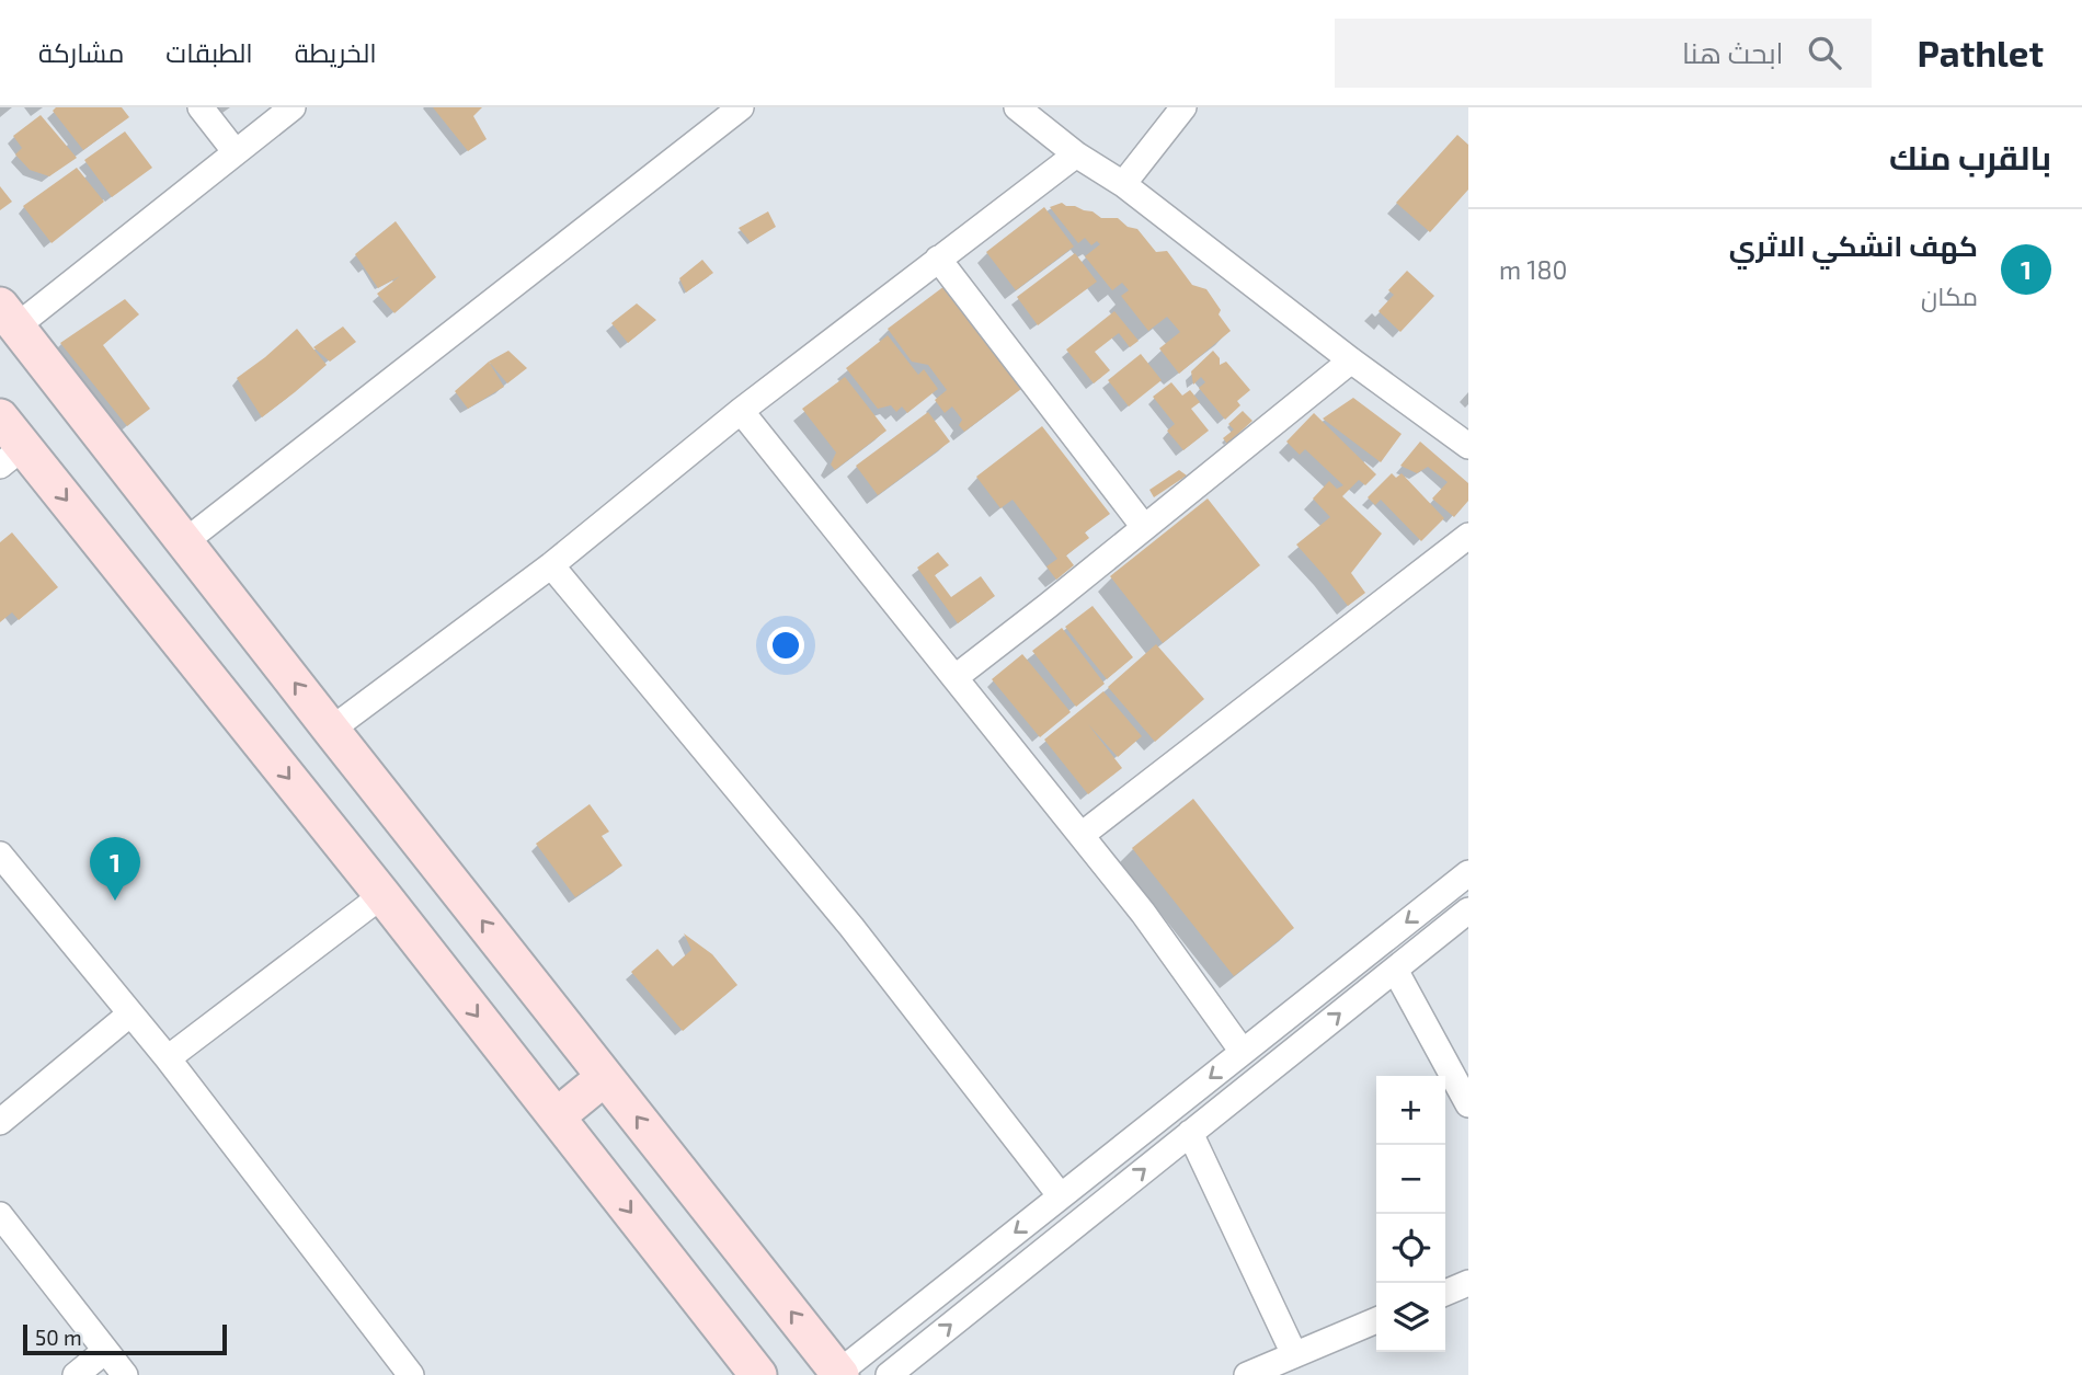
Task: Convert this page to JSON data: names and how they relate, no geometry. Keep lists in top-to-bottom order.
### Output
{
  "scale_bar": "50 m",
  "page": {
    "header": "Pathlet",
    "search": "ابحث هنا",
    "nav": ["الخريطة", "الطبقات", "مشاركة"],
    "heading": "بالقرب منك",
    "list": [
      {
        "mark": "1",
        "name": "كهف انشكي الاثري",
        "note": "مكان",
        "value": "180 m"
      }
    ],
    "pins": "1",
    "map_buttons": ["+", "−"],
    "scale": "50 m"
  }
}
